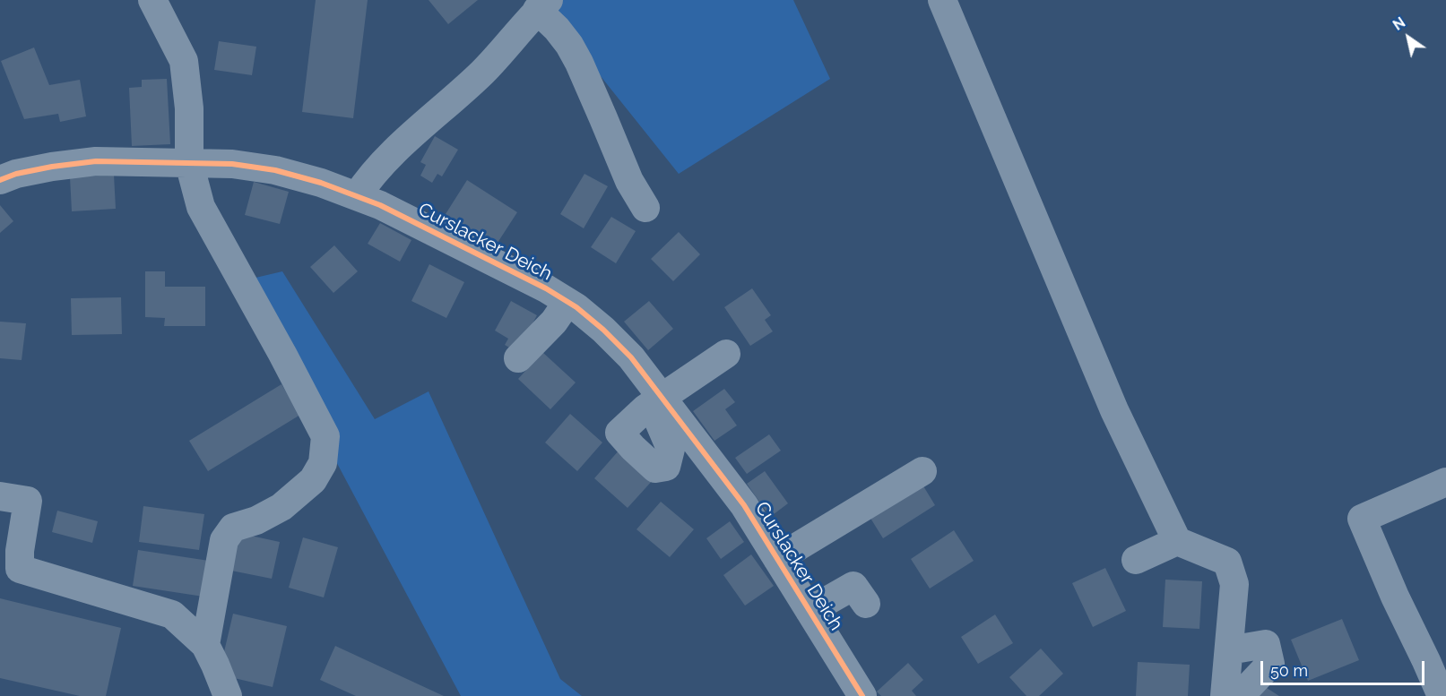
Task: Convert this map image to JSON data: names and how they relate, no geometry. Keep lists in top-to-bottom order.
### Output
{
  "streets": {
    "street": ["Curslacker Deich"]
  },
  "scale_bar": "50 m",
  "north": "top left"
}
